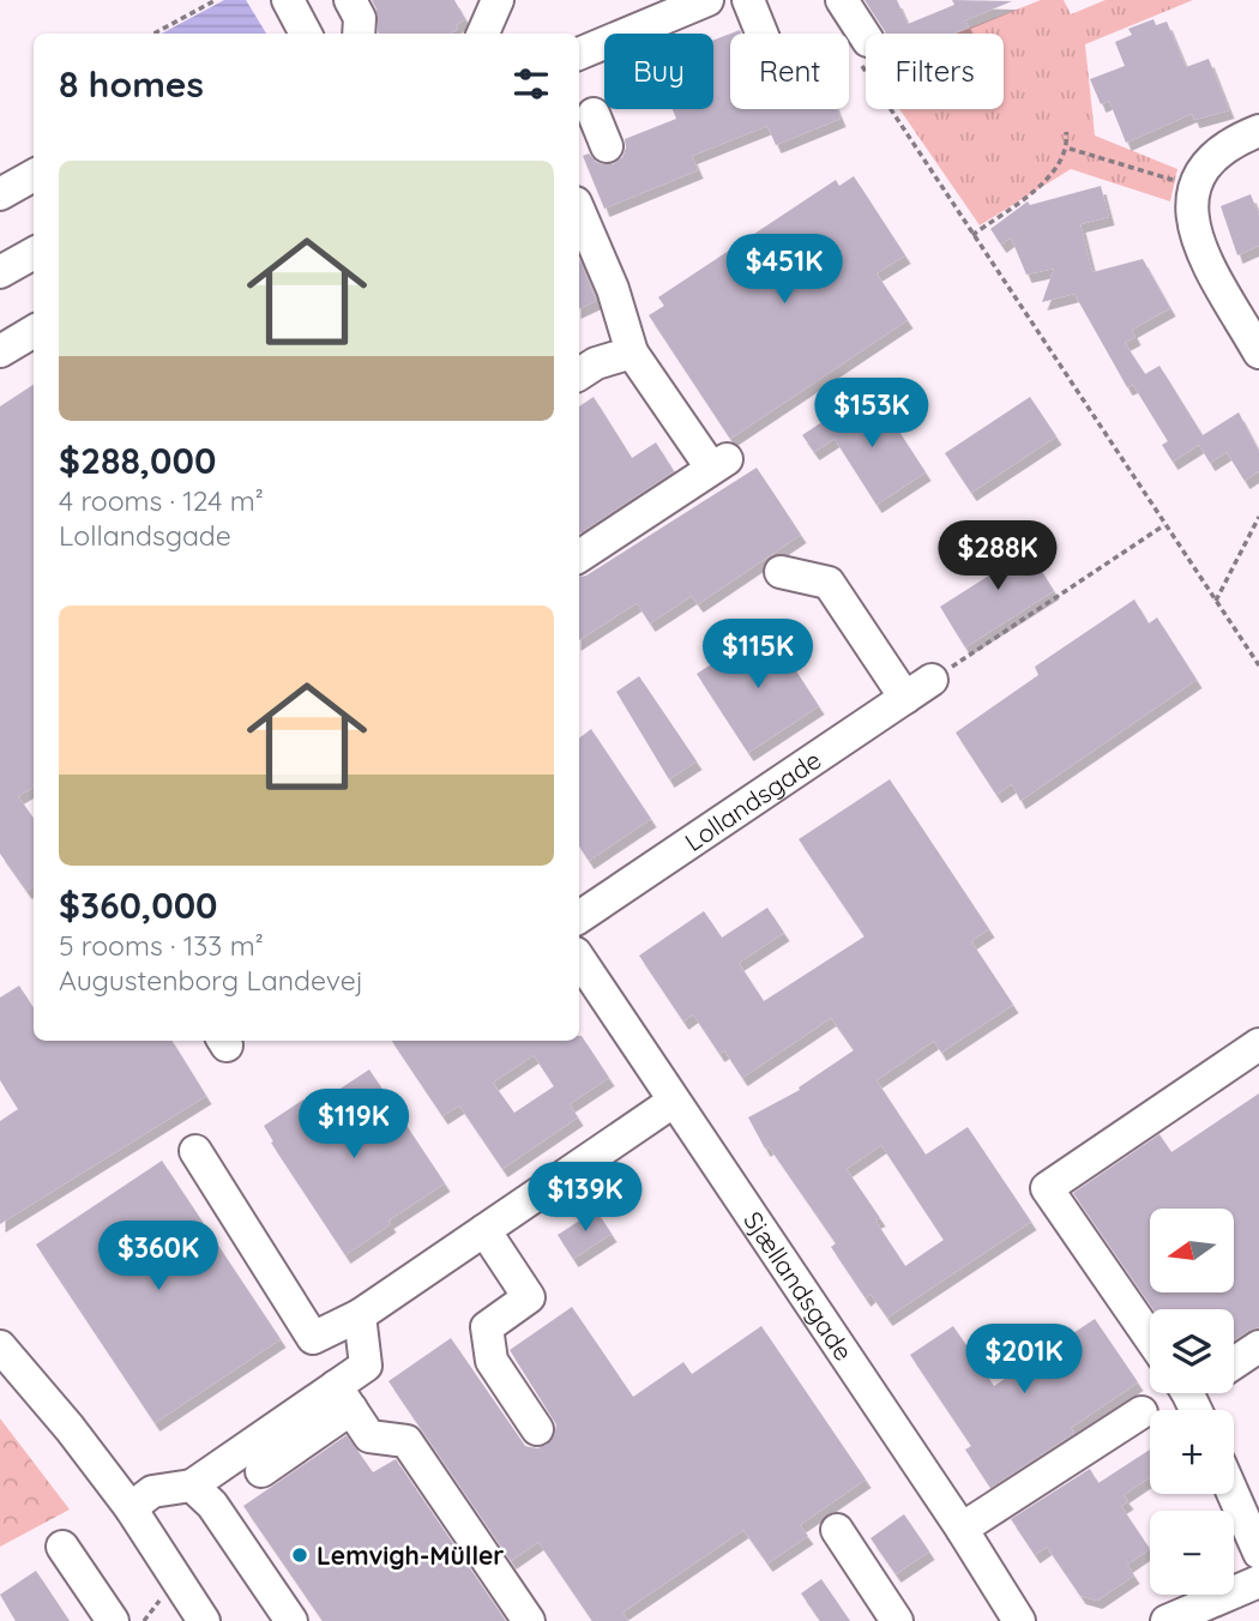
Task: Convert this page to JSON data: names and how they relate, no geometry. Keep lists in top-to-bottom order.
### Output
{
  "streets": {
    "street": ["Lollandsgade", "Sjællandsgade"]
  },
  "places": ["Lemvigh-Müller"],
  "north": "left",
  "page": {
    "chip": ["Buy", "Rent", "Filters"],
    "heading": "8 homes",
    "list": [
      {
        "name": "$288,000",
        "note": "4 rooms · 124 m² · Lollandsgade"
      },
      {
        "name": "$360,000",
        "note": "5 rooms · 133 m² · Augustenborg Landevej"
      }
    ],
    "price": [
      "$451K",
      "$153K",
      "$288K",
      "$115K",
      "$119K",
      "$139K",
      "$360K",
      "$201K"
    ],
    "map_buttons": ["+", "−"]
  }
}
